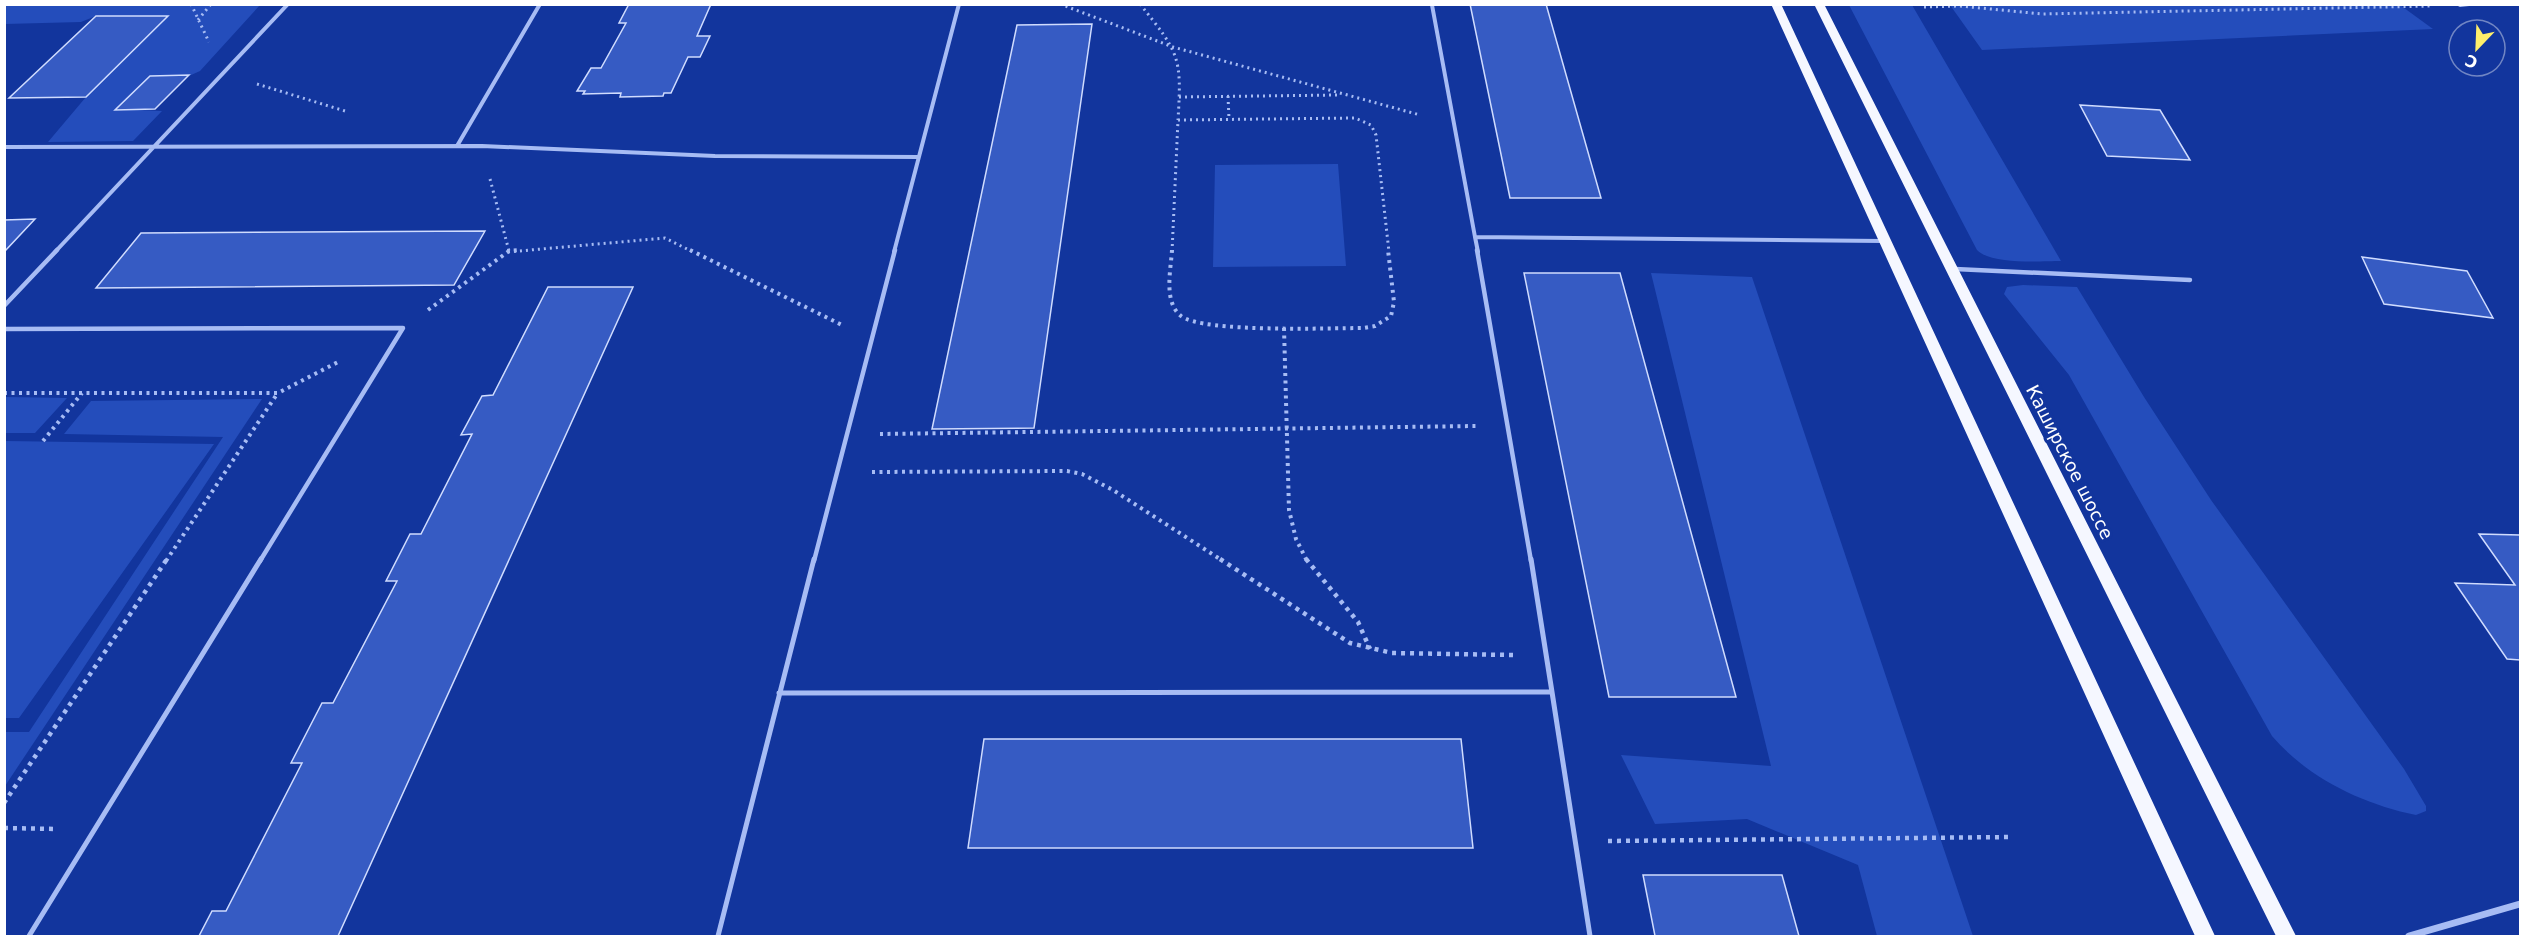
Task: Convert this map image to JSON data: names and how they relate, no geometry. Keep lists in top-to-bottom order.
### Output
{
  "streets": {
    "main road": ["Каширское шоссе"]
  },
  "north": "bottom left"
}
